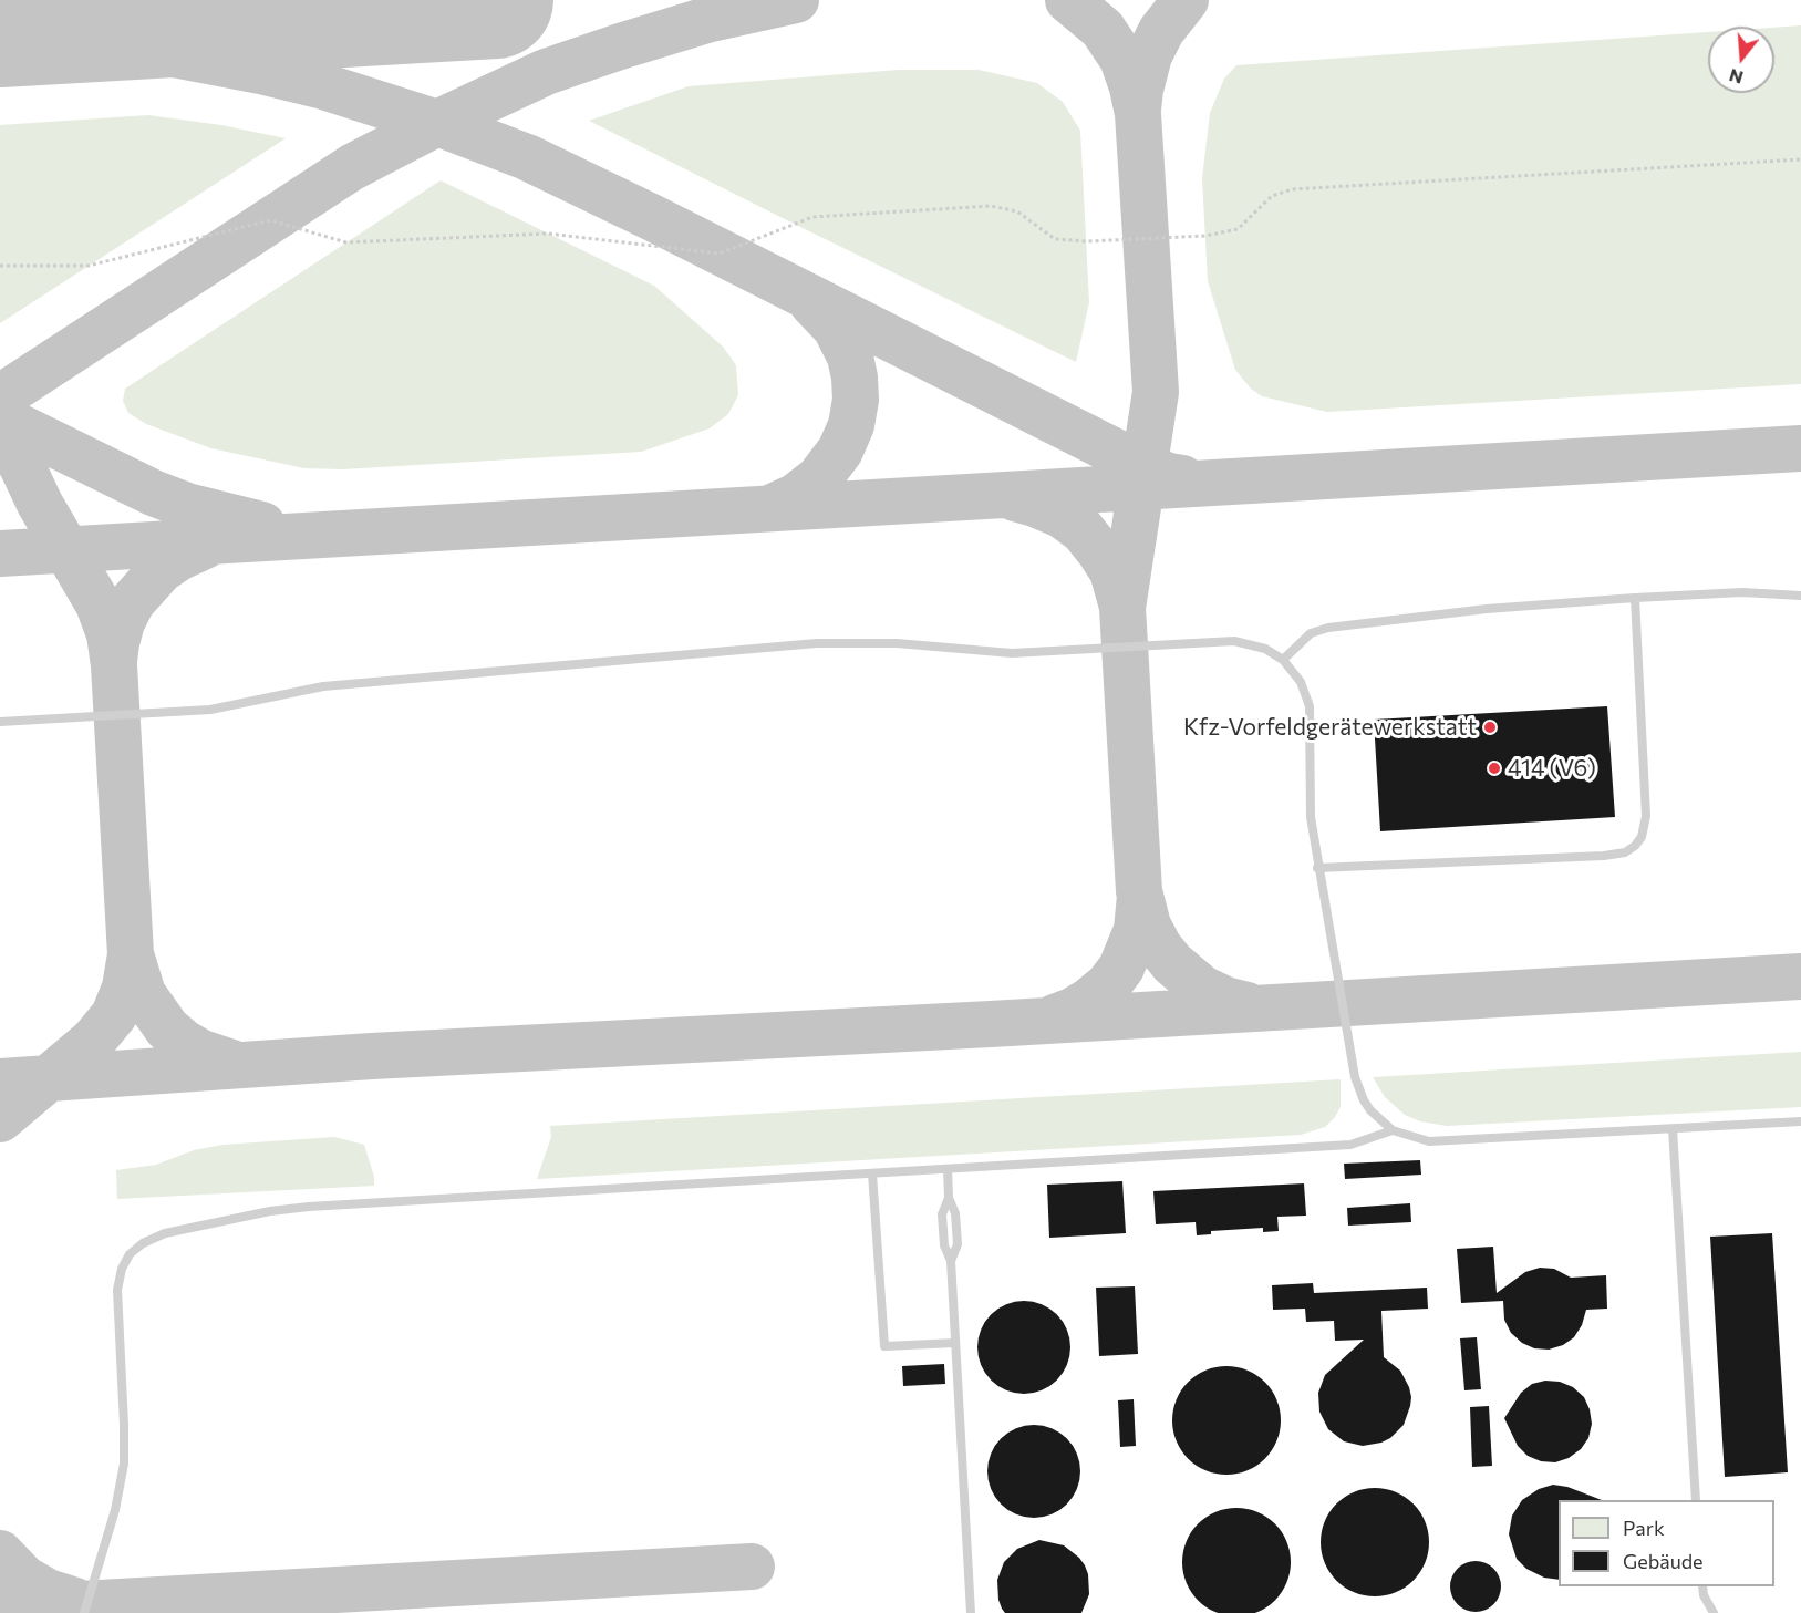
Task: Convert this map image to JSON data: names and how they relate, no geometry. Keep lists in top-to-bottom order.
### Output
{
  "places": ["Kfz-Vorfeldgerätewerkstatt", "414 (V6)"],
  "legend": ["Park", "Gebäude"],
  "north": "bottom"
}
